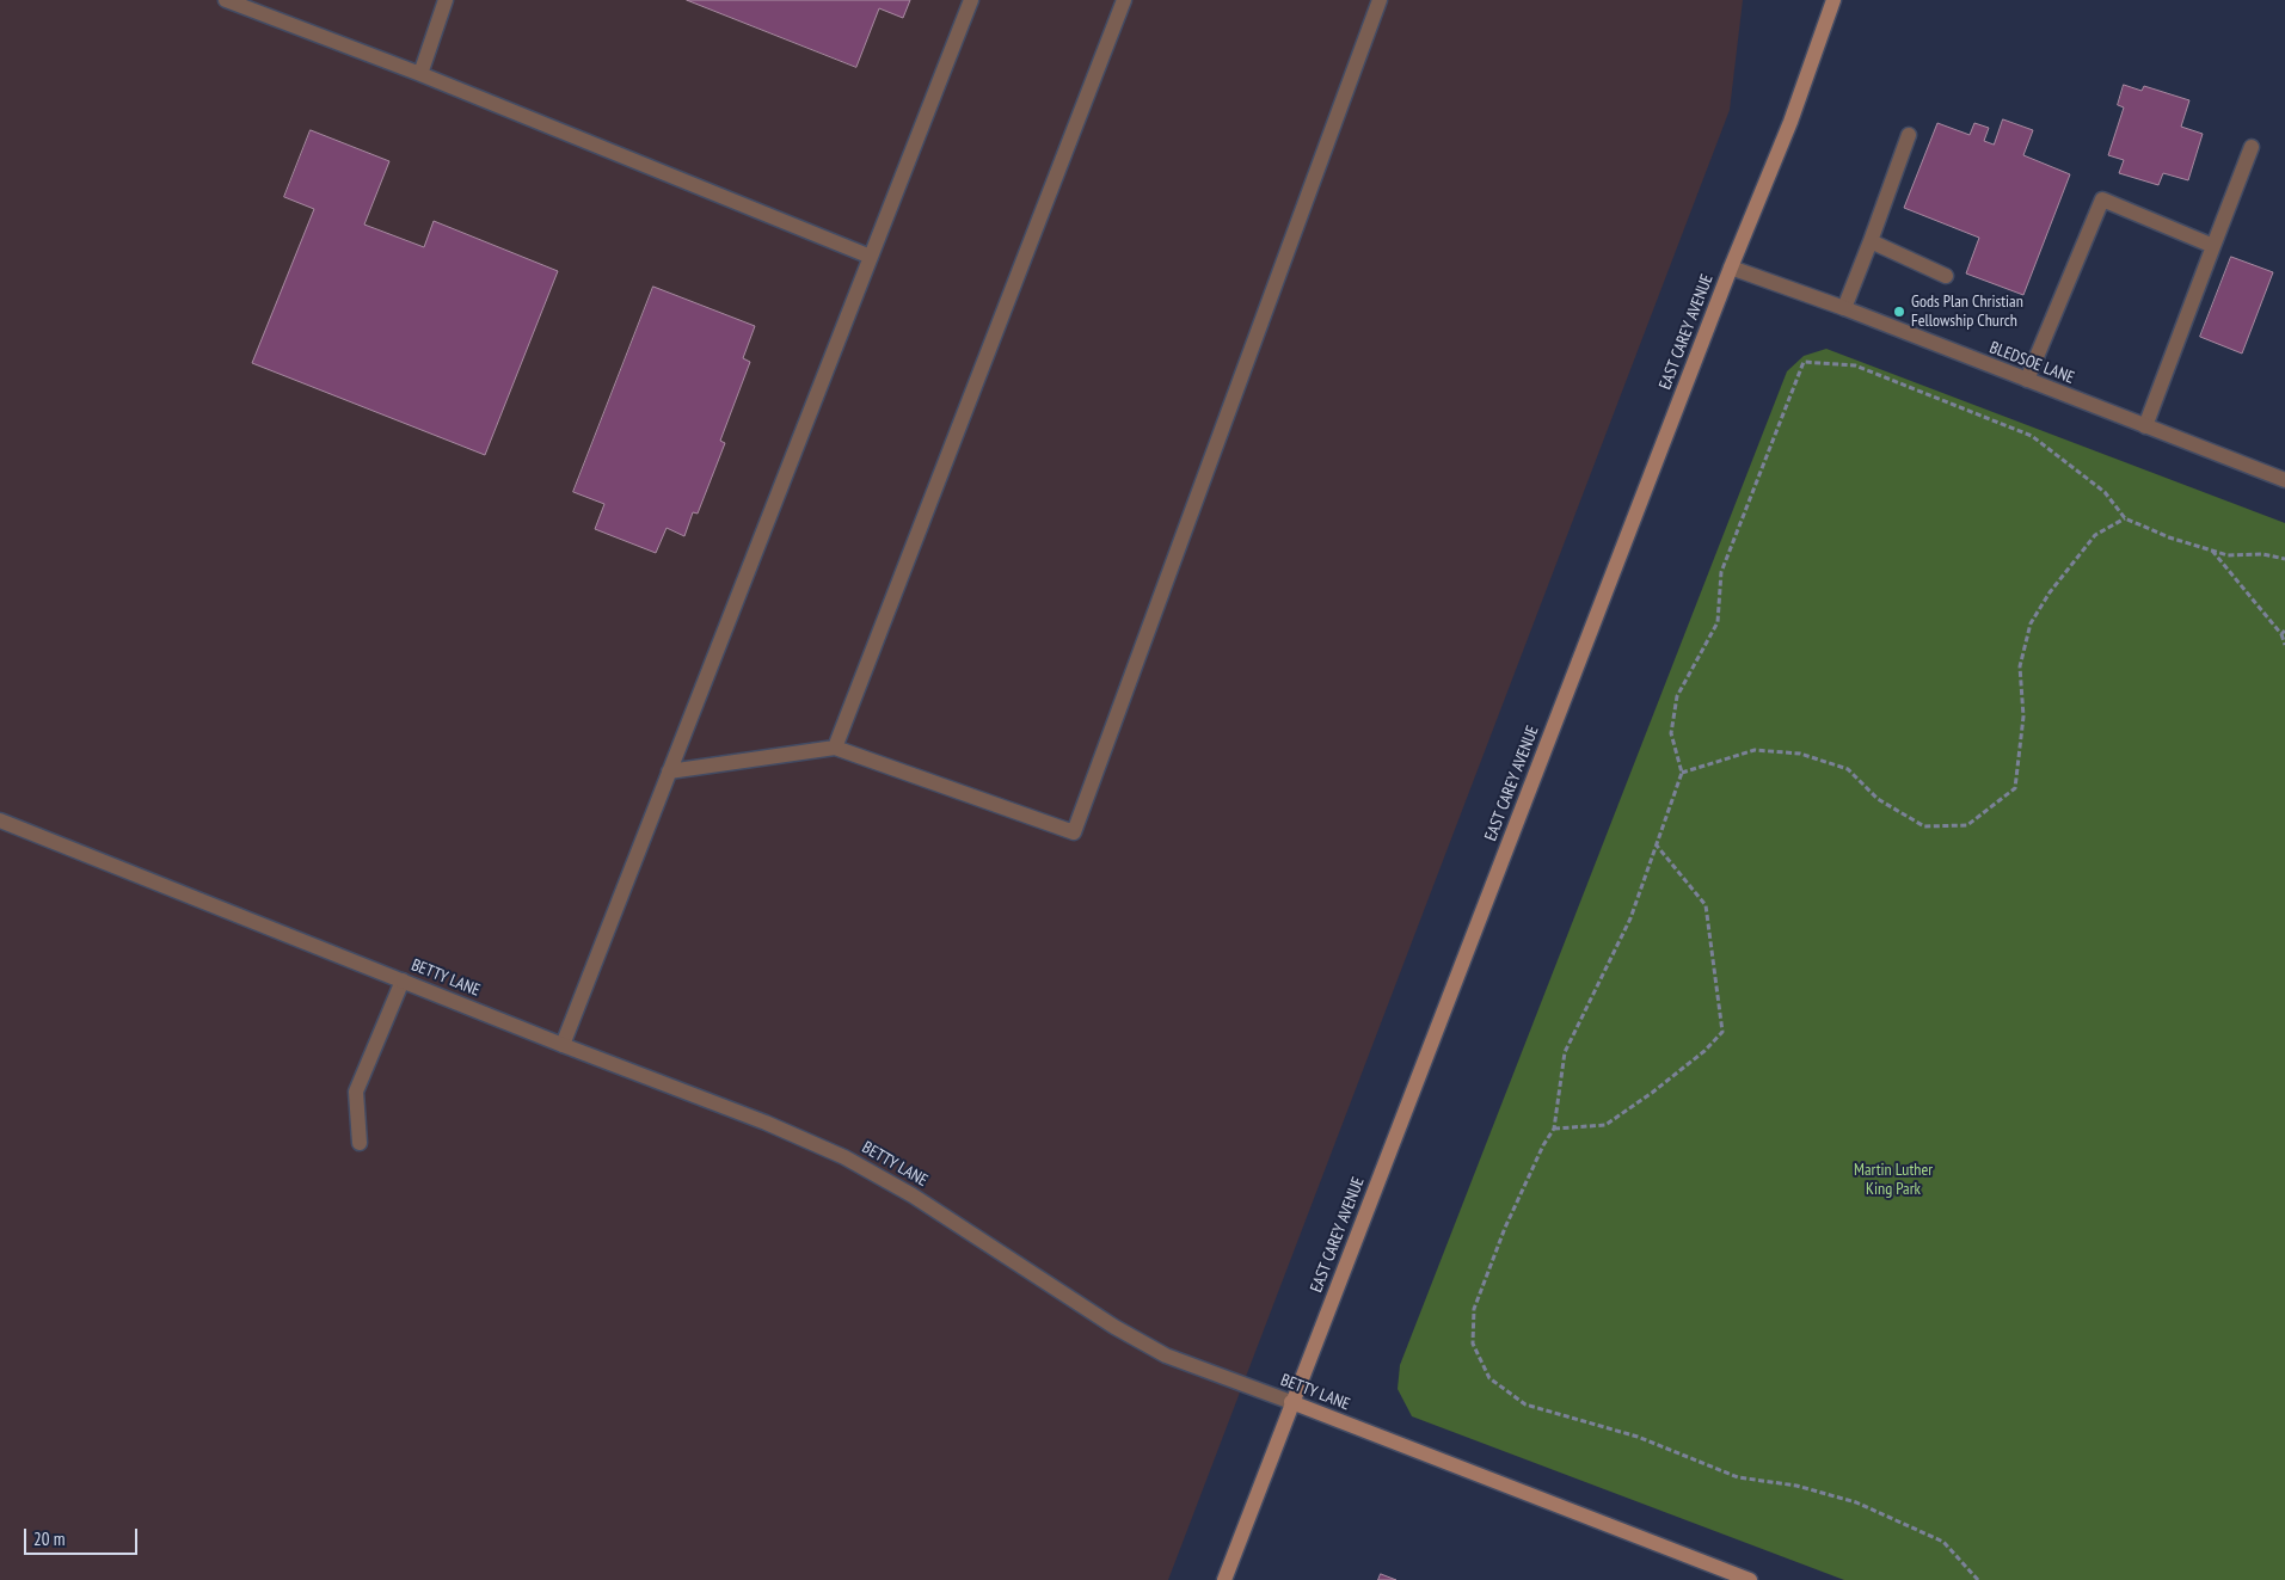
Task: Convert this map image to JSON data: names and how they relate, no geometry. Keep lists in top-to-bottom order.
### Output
{
  "streets": {
    "main road": ["EAST CAREY AVENUE", "BETTY LANE"],
    "street": ["BLEDSOE LANE"]
  },
  "crossings": [
    ["EAST CAREY AVENUE", "BLEDSOE LANE"],
    ["EAST CAREY AVENUE", "BETTY LANE"]
  ],
  "parks": ["Martin Luther King Park"],
  "places": ["Gods Plan Christian Fellowship Church"],
  "scale_bar": "20 m"
}
